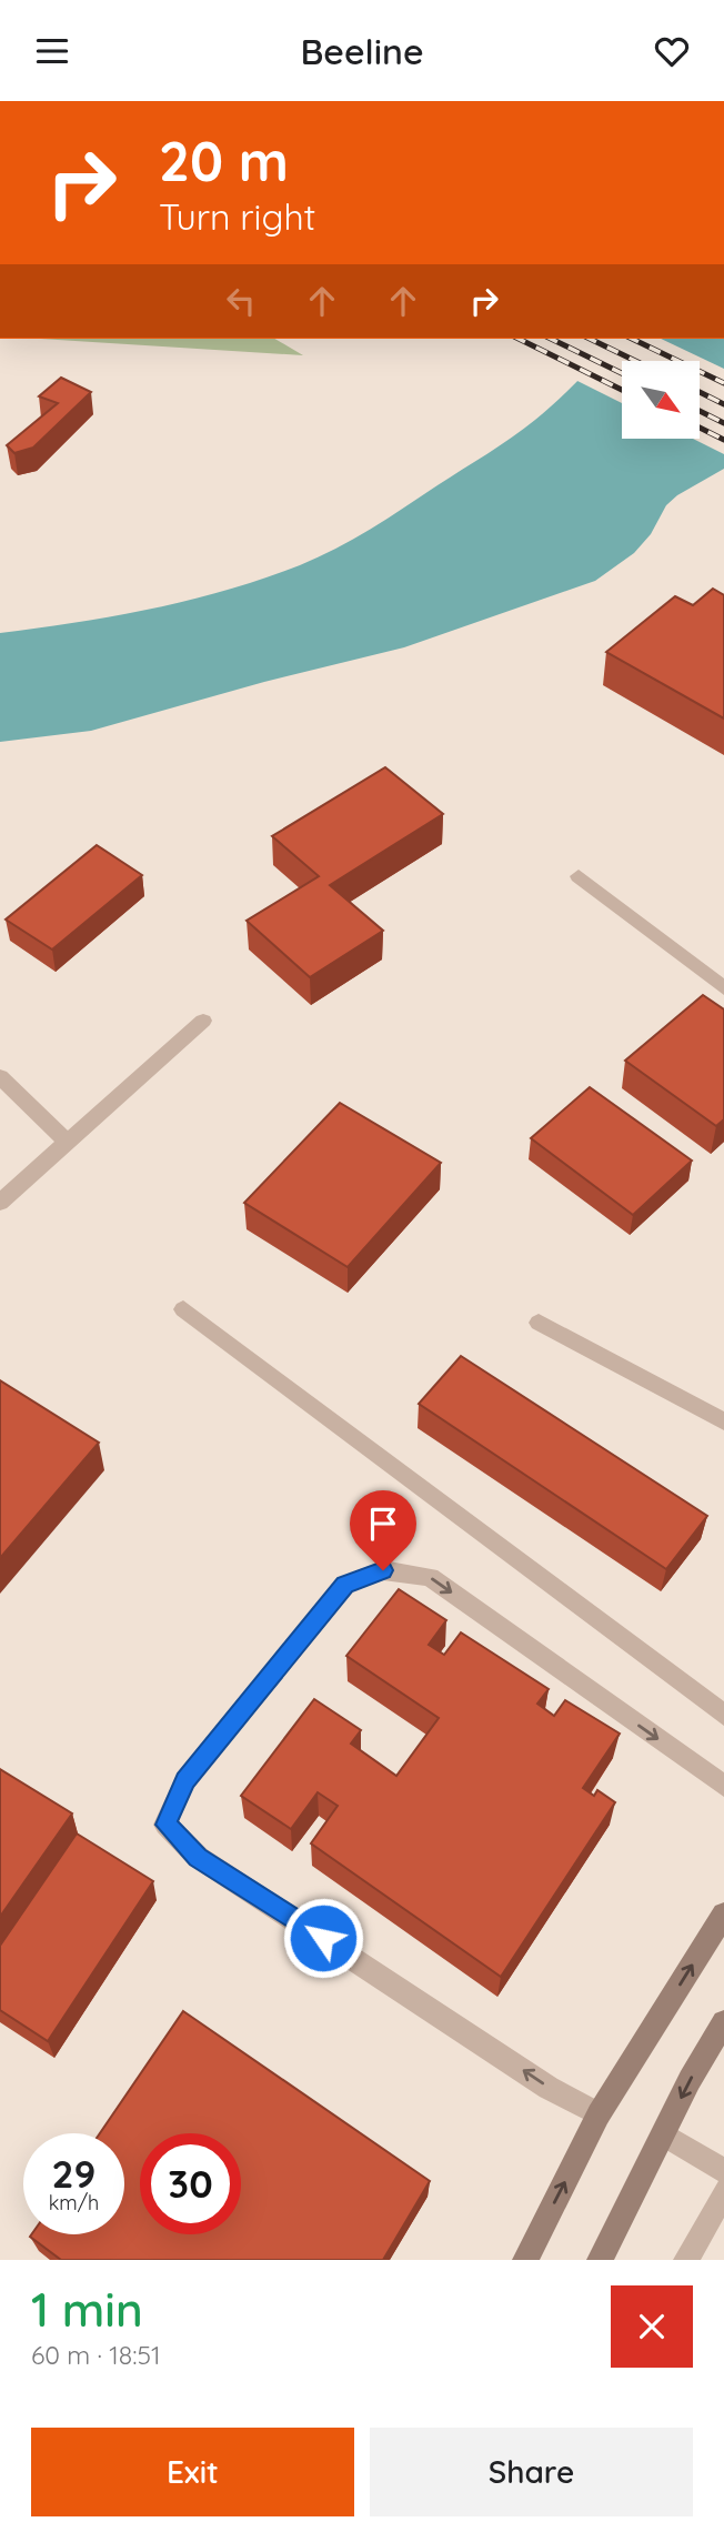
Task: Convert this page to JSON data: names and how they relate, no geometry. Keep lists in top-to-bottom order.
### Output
{
  "north": "bottom right",
  "page": {
    "header": "Beeline",
    "turn": ["20 m", "Turn right"],
    "speed": "29 km/h",
    "limit": "30",
    "heading": ["1 min", "60 m · 18:51"],
    "buttons": ["Exit", "Share"]
  }
}
